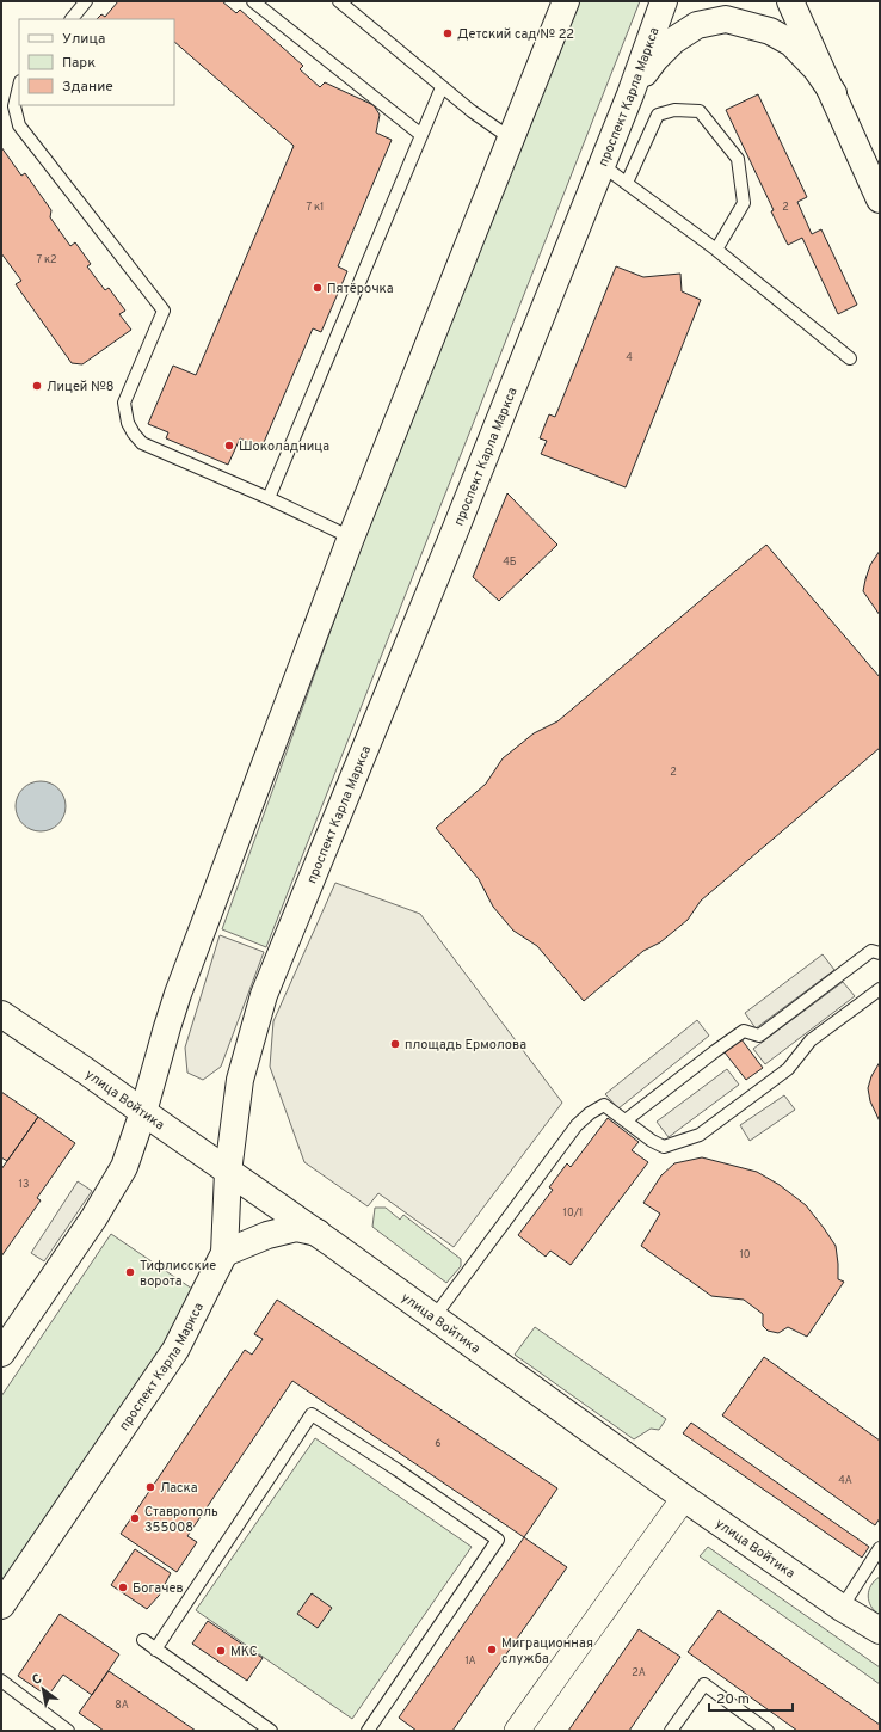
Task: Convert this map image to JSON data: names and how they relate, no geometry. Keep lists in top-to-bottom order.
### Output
{
  "streets": {
    "main road": ["проспект Карла Маркса", "улица Войтика"]
  },
  "crossings": [
    ["проспект Карла Маркса", "улица Войтика"]
  ],
  "places": [
    "Детский сад № 22",
    "Пятёрочка",
    "Лицей №8",
    "Шоколадница",
    "площадь Ермолова",
    "Тифлисские ворота",
    "Ласка",
    "Ставрополь 355008",
    "Богачев",
    "Миграционная служба",
    "МКС"
  ],
  "house_numbers": [
    "7 к1",
    "2",
    "7 к2",
    "4",
    "4Б",
    "2",
    "13",
    "10/1",
    "10",
    "6",
    "4А",
    "1А",
    "2А",
    "8А"
  ],
  "legend": ["Улица", "Парк", "Здание"],
  "scale_bar": "20 m",
  "north": "top left"
}
